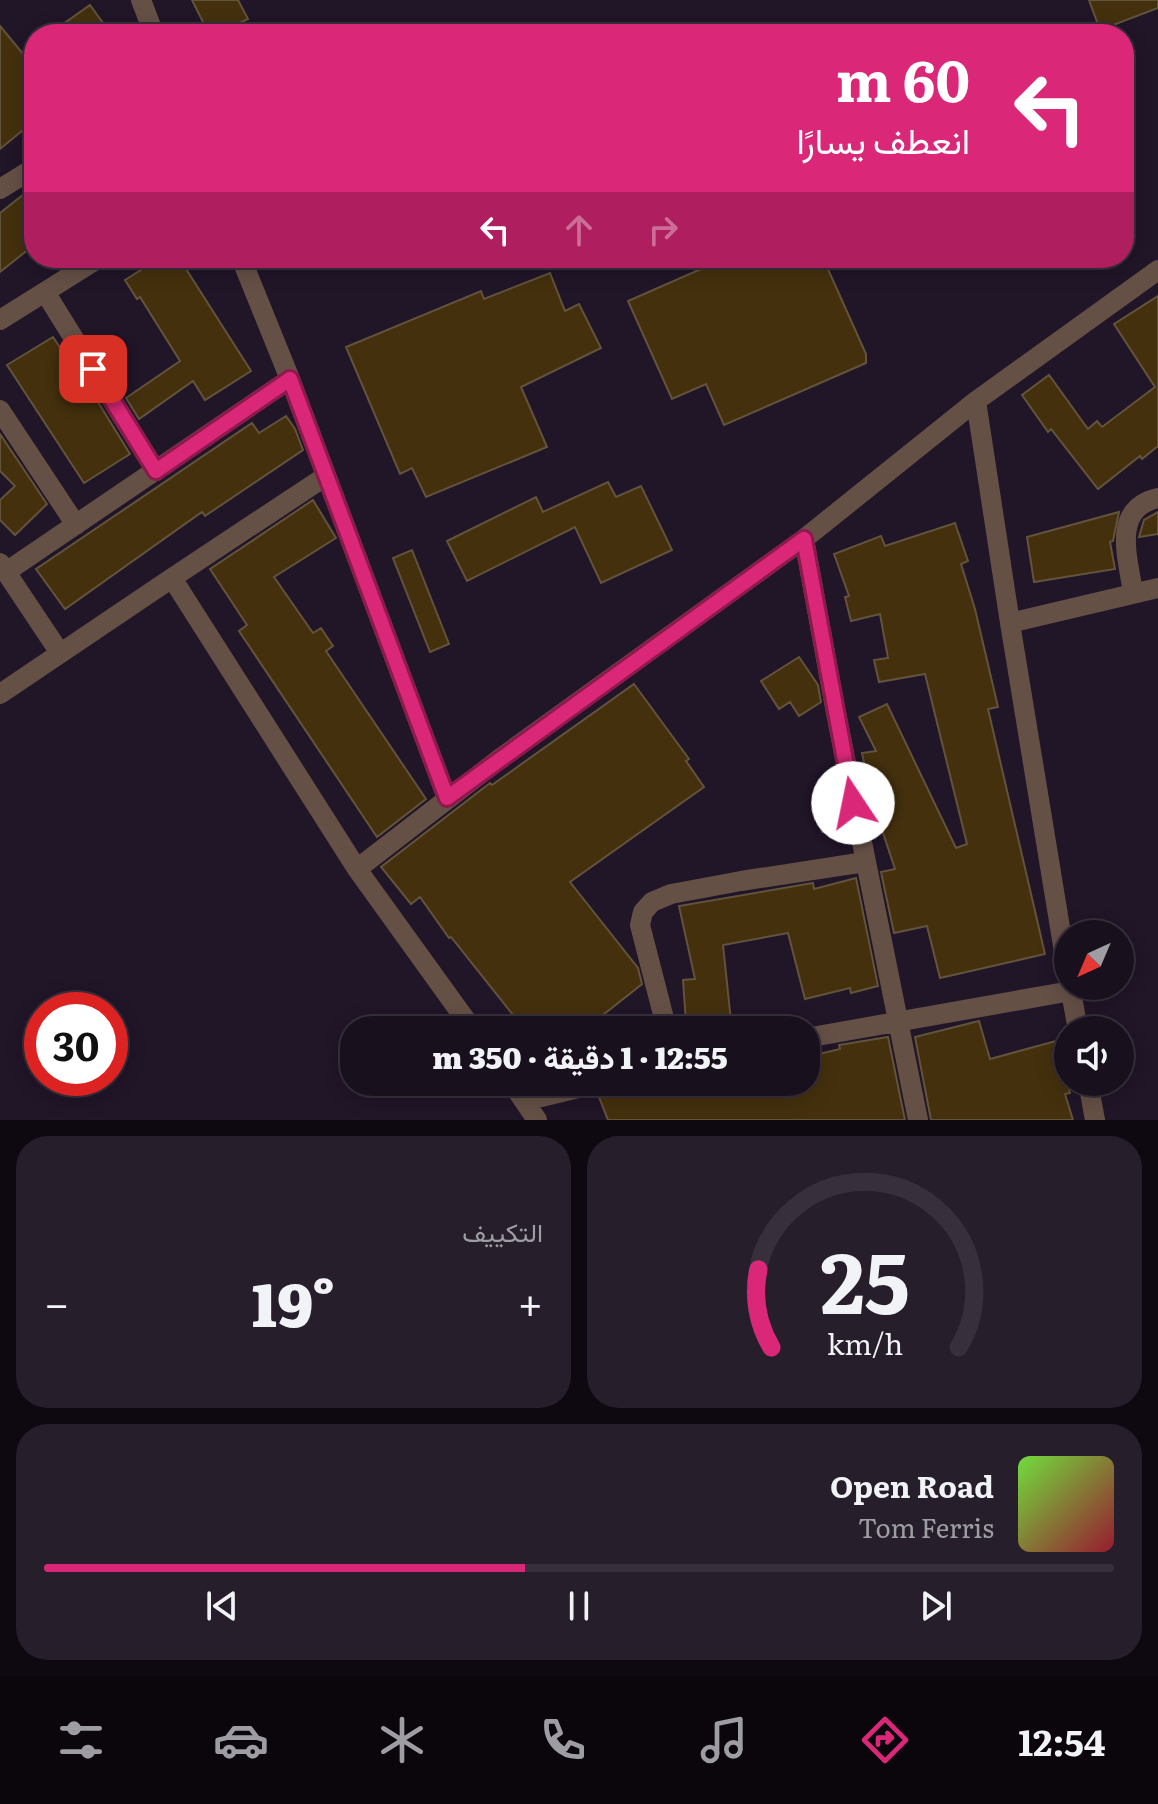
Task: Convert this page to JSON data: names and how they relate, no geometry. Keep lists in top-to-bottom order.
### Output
{
  "north": "bottom left",
  "page": {
    "turn": ["60 m", "انعطف يسارًا"],
    "limit": "30",
    "trip": "12:55 · 1 دقيقة · 350 m",
    "tile": "التكييف",
    "heat": ["−", "19°", "+"],
    "song": ["Open Road", "Tom Ferris"],
    "tabs": "12:54",
    "gauge": ["25", "km/h"]
  }
}
